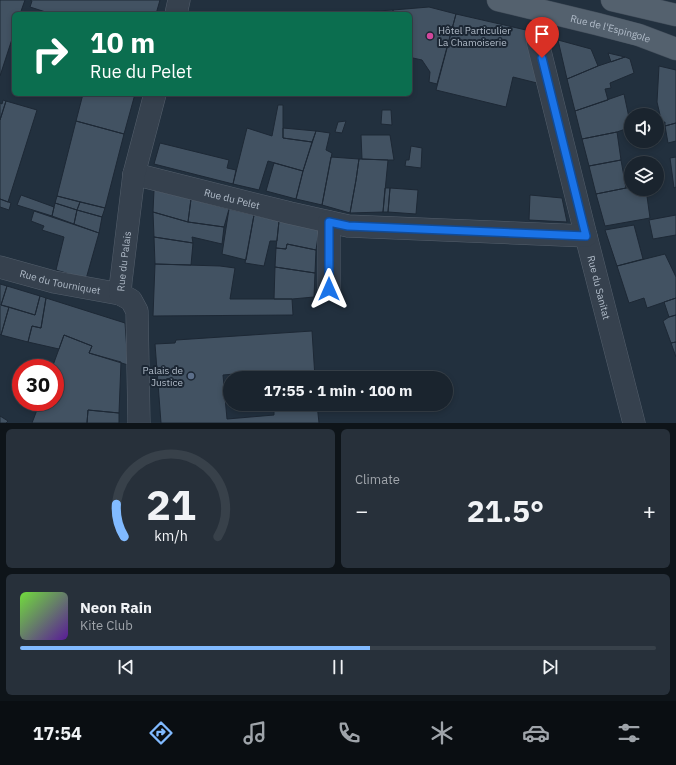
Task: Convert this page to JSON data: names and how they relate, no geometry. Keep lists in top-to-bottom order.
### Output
{
  "streets": {
    "main road": ["Rue de l'Espingole"],
    "street": [
      "Rue du Pelet",
      "Rue du Palais",
      "Rue du Tourniquet",
      "Rue du Sanitat"
    ]
  },
  "crossings": [
    ["Rue de l'Espingole", "Rue du Sanitat"],
    ["Rue du Pelet", "Rue du Palais"],
    ["Rue du Pelet", "Rue du Sanitat"],
    ["Rue du Palais", "Rue du Tourniquet"]
  ],
  "places": ["Hôtel Particulier La Chamoiserie", "Palais de Justice"],
  "page": {
    "turn": ["10 m", "Rue du Pelet"],
    "limit": "30",
    "trip": "17:55 · 1 min · 100 m",
    "tile": "Climate",
    "heat": ["−", "21.5°", "+"],
    "song": ["Neon Rain", "Kite Club"],
    "tabs": "17:54",
    "gauge": ["21", "km/h"]
  }
}
